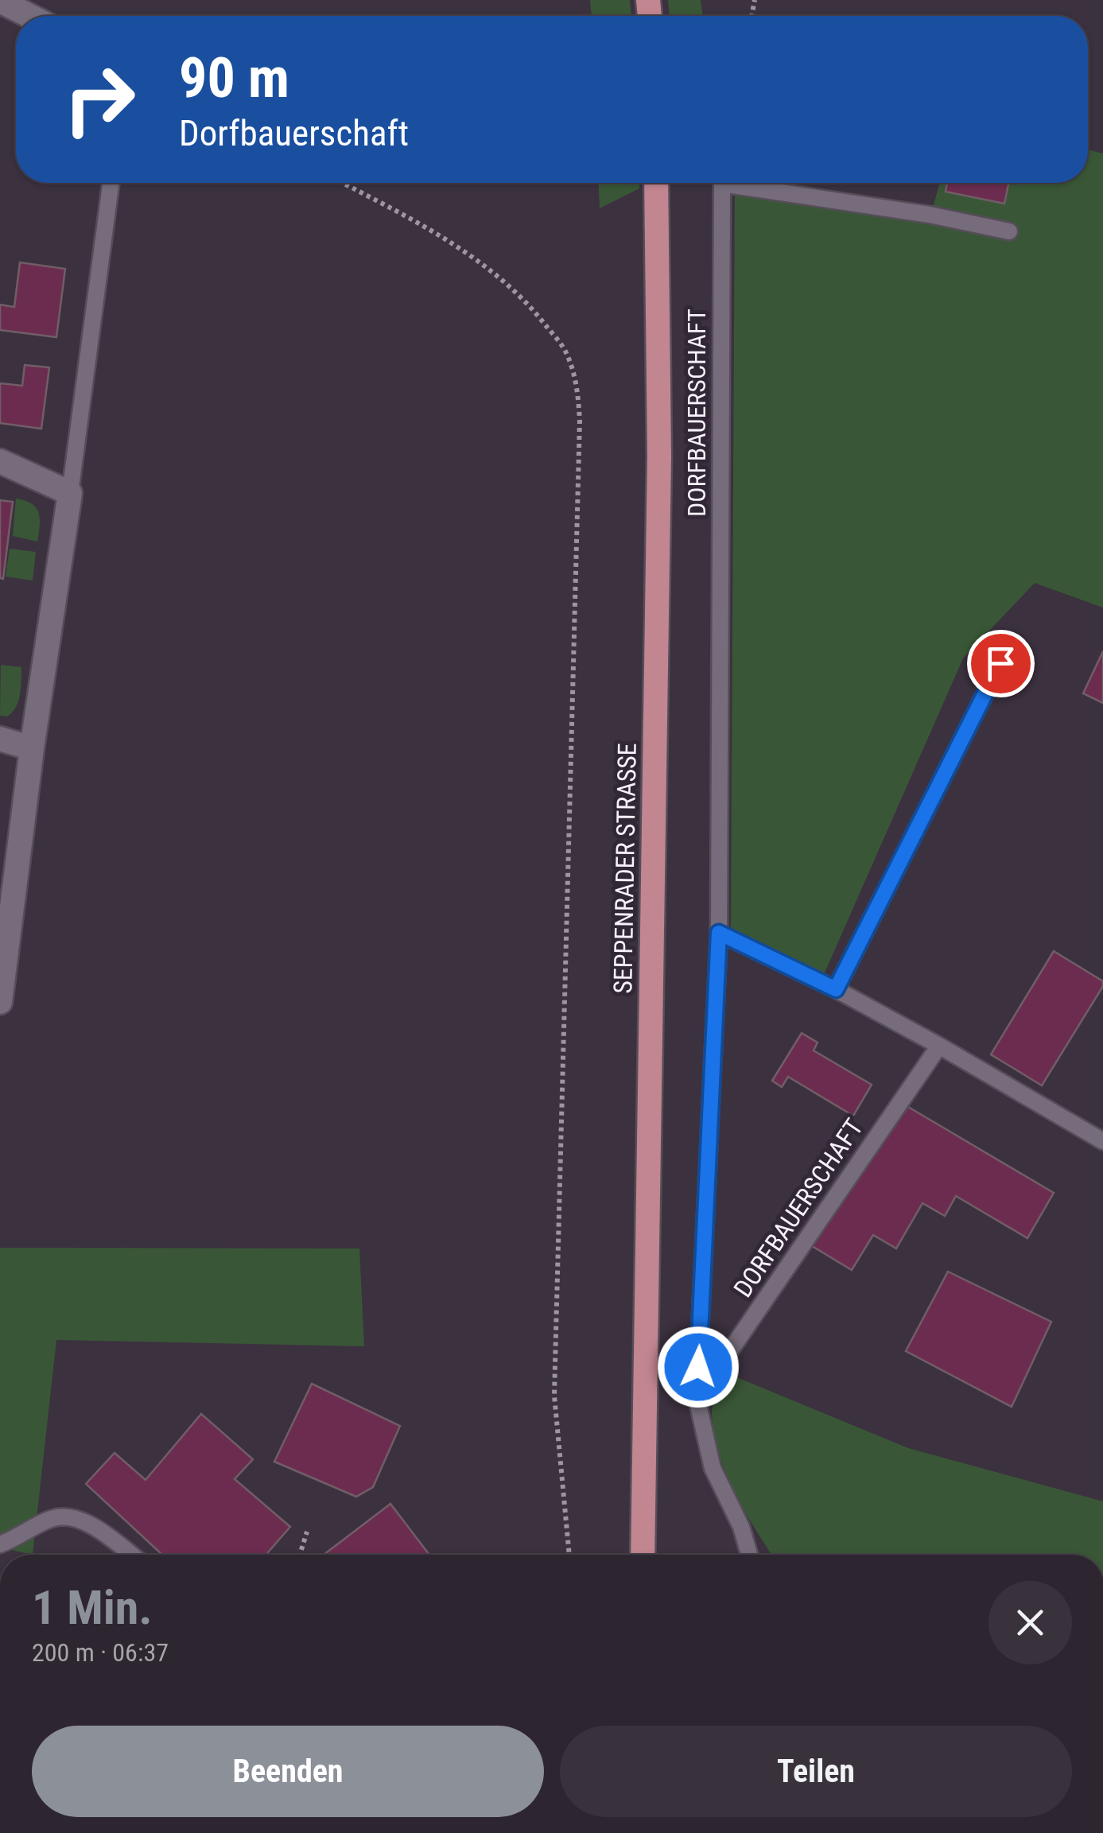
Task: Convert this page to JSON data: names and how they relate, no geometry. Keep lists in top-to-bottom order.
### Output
{
  "streets": {
    "main road": ["SEPPENRADER STRASSE"],
    "lane": ["DORFBAUERSCHAFT"]
  },
  "page": {
    "turn": ["90 m", "Dorfbauerschaft"],
    "heading": ["1 Min.", "200 m · 06:37"],
    "buttons": ["Beenden", "Teilen"]
  }
}
